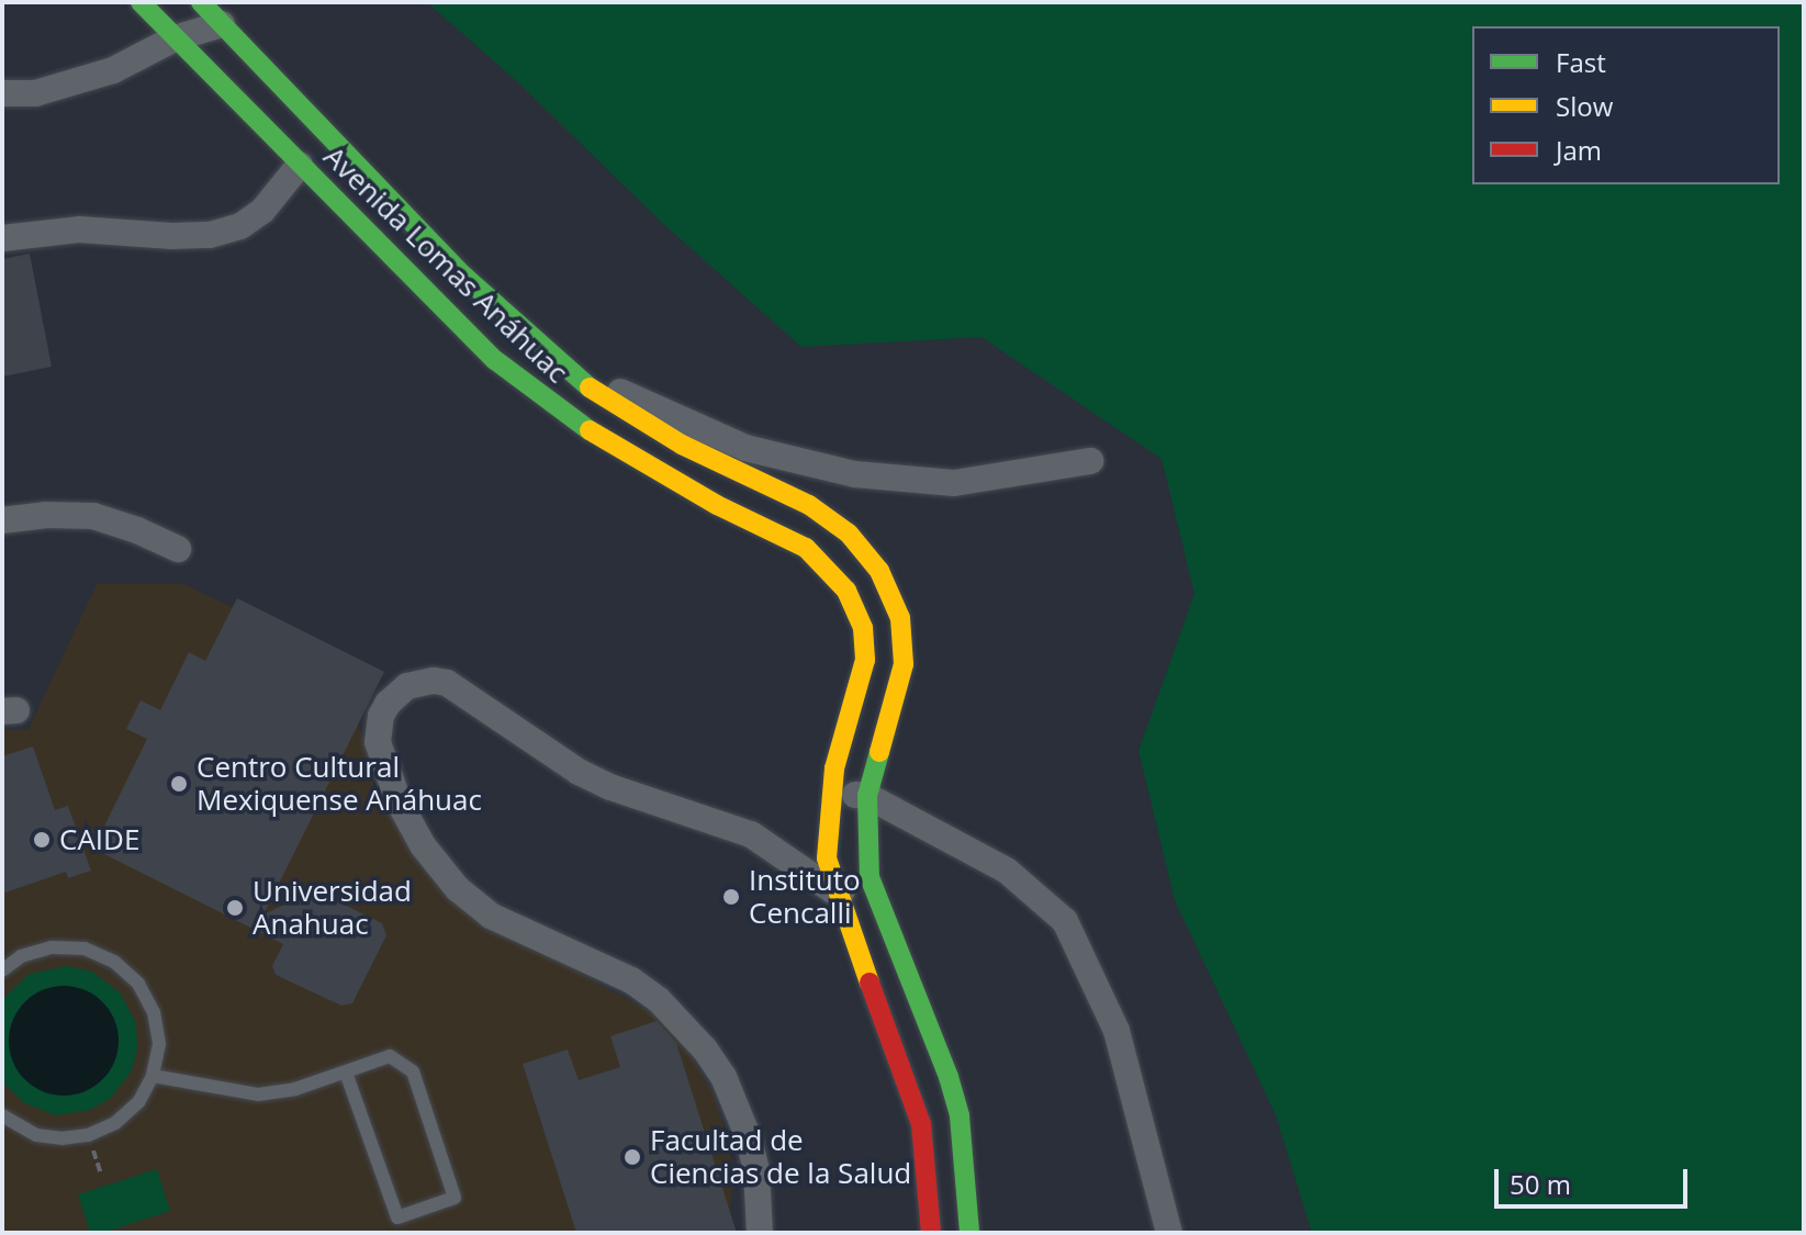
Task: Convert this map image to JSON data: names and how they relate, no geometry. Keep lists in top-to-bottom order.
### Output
{
  "streets": {
    "main road": ["Avenida Lomas Anáhuac"]
  },
  "places": [
    "Centro Cultural Mexiquense Anáhuac",
    "CAIDE",
    "Instituto Cencalli",
    "Universidad Anahuac",
    "Facultad de Ciencias de la Salud"
  ],
  "legend": ["Fast", "Slow", "Jam"],
  "scale_bar": "50 m"
}
